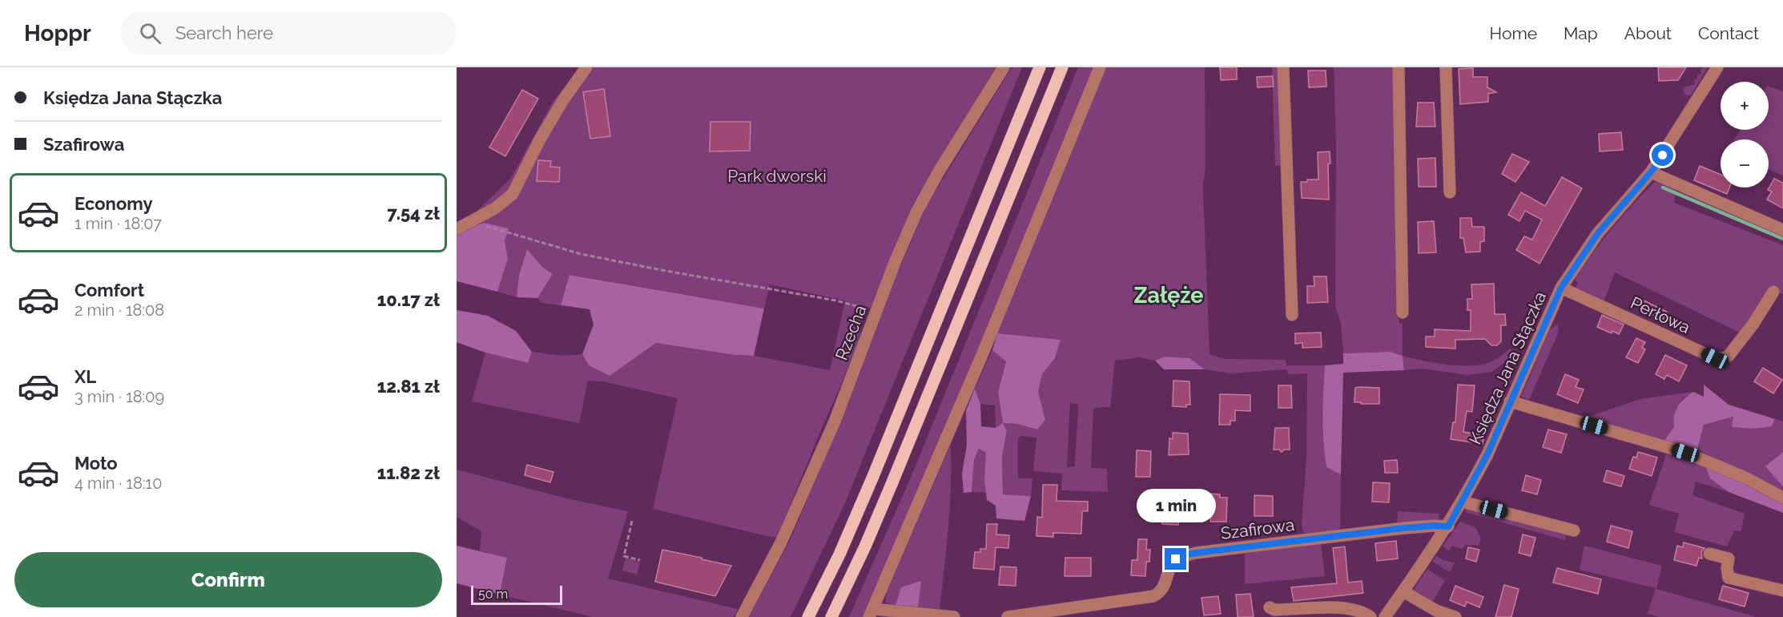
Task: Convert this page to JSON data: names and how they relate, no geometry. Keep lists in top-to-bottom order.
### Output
{
  "streets": {
    "street": [
      "Perłowa",
      "Rzecha",
      "Księdza Jana Stączka",
      "Szafirowa"
    ]
  },
  "crossings": [
    ["Perłowa", "Księdza Jana Stączka"],
    ["Księdza Jana Stączka", "Szafirowa"]
  ],
  "districts": ["Załęże"],
  "parks": ["Park dworski"],
  "scale_bar": "50 m",
  "page": {
    "header": "Hoppr",
    "search": "Search here",
    "nav": [
      "Home",
      "Map",
      "About",
      "Contact"
    ],
    "banner": ["Księdza Jana Stączka", "Szafirowa"],
    "map_buttons": ["+", "−"],
    "list": [
      {
        "name": "Economy",
        "note": "1 min · 18:07",
        "value": "7.54 zł"
      },
      {
        "name": "Comfort",
        "note": "2 min · 18:08",
        "value": "10.17 zł"
      },
      {
        "name": "XL",
        "note": "3 min · 18:09",
        "value": "12.81 zł"
      },
      {
        "name": "Moto",
        "note": "4 min · 18:10",
        "value": "11.82 zł"
      }
    ],
    "bubble": "1 min",
    "buttons": "Confirm",
    "scale": "50 m"
  }
}
